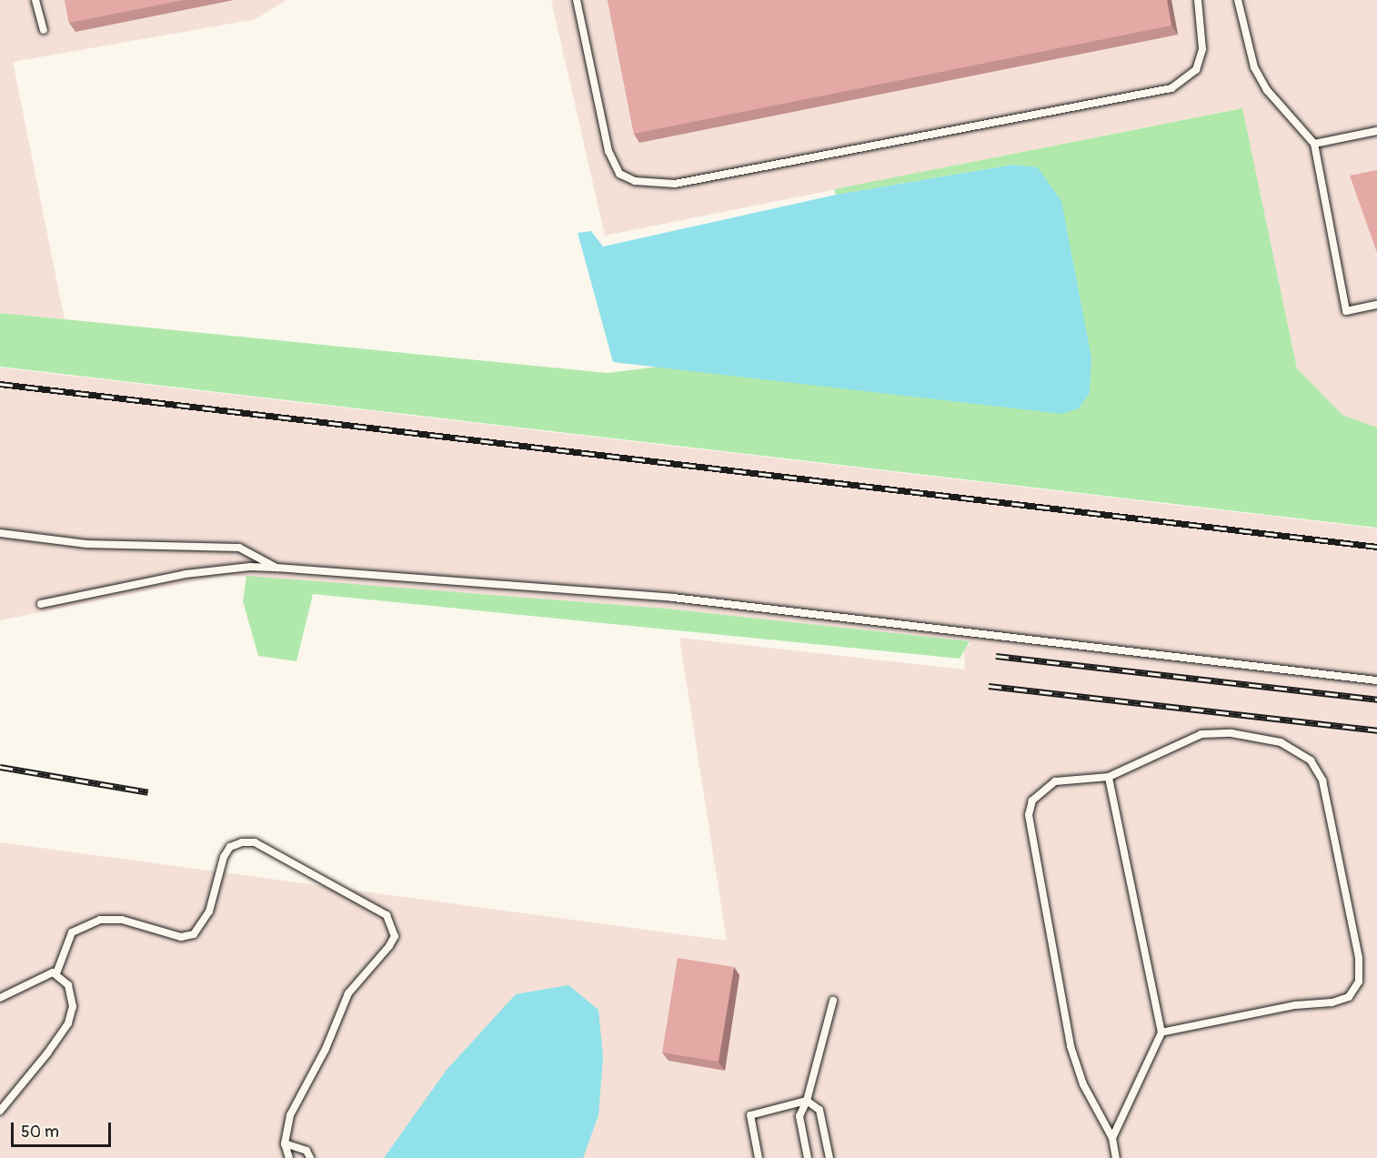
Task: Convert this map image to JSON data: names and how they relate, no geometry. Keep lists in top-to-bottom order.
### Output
{
  "scale_bar": "50 m"
}
